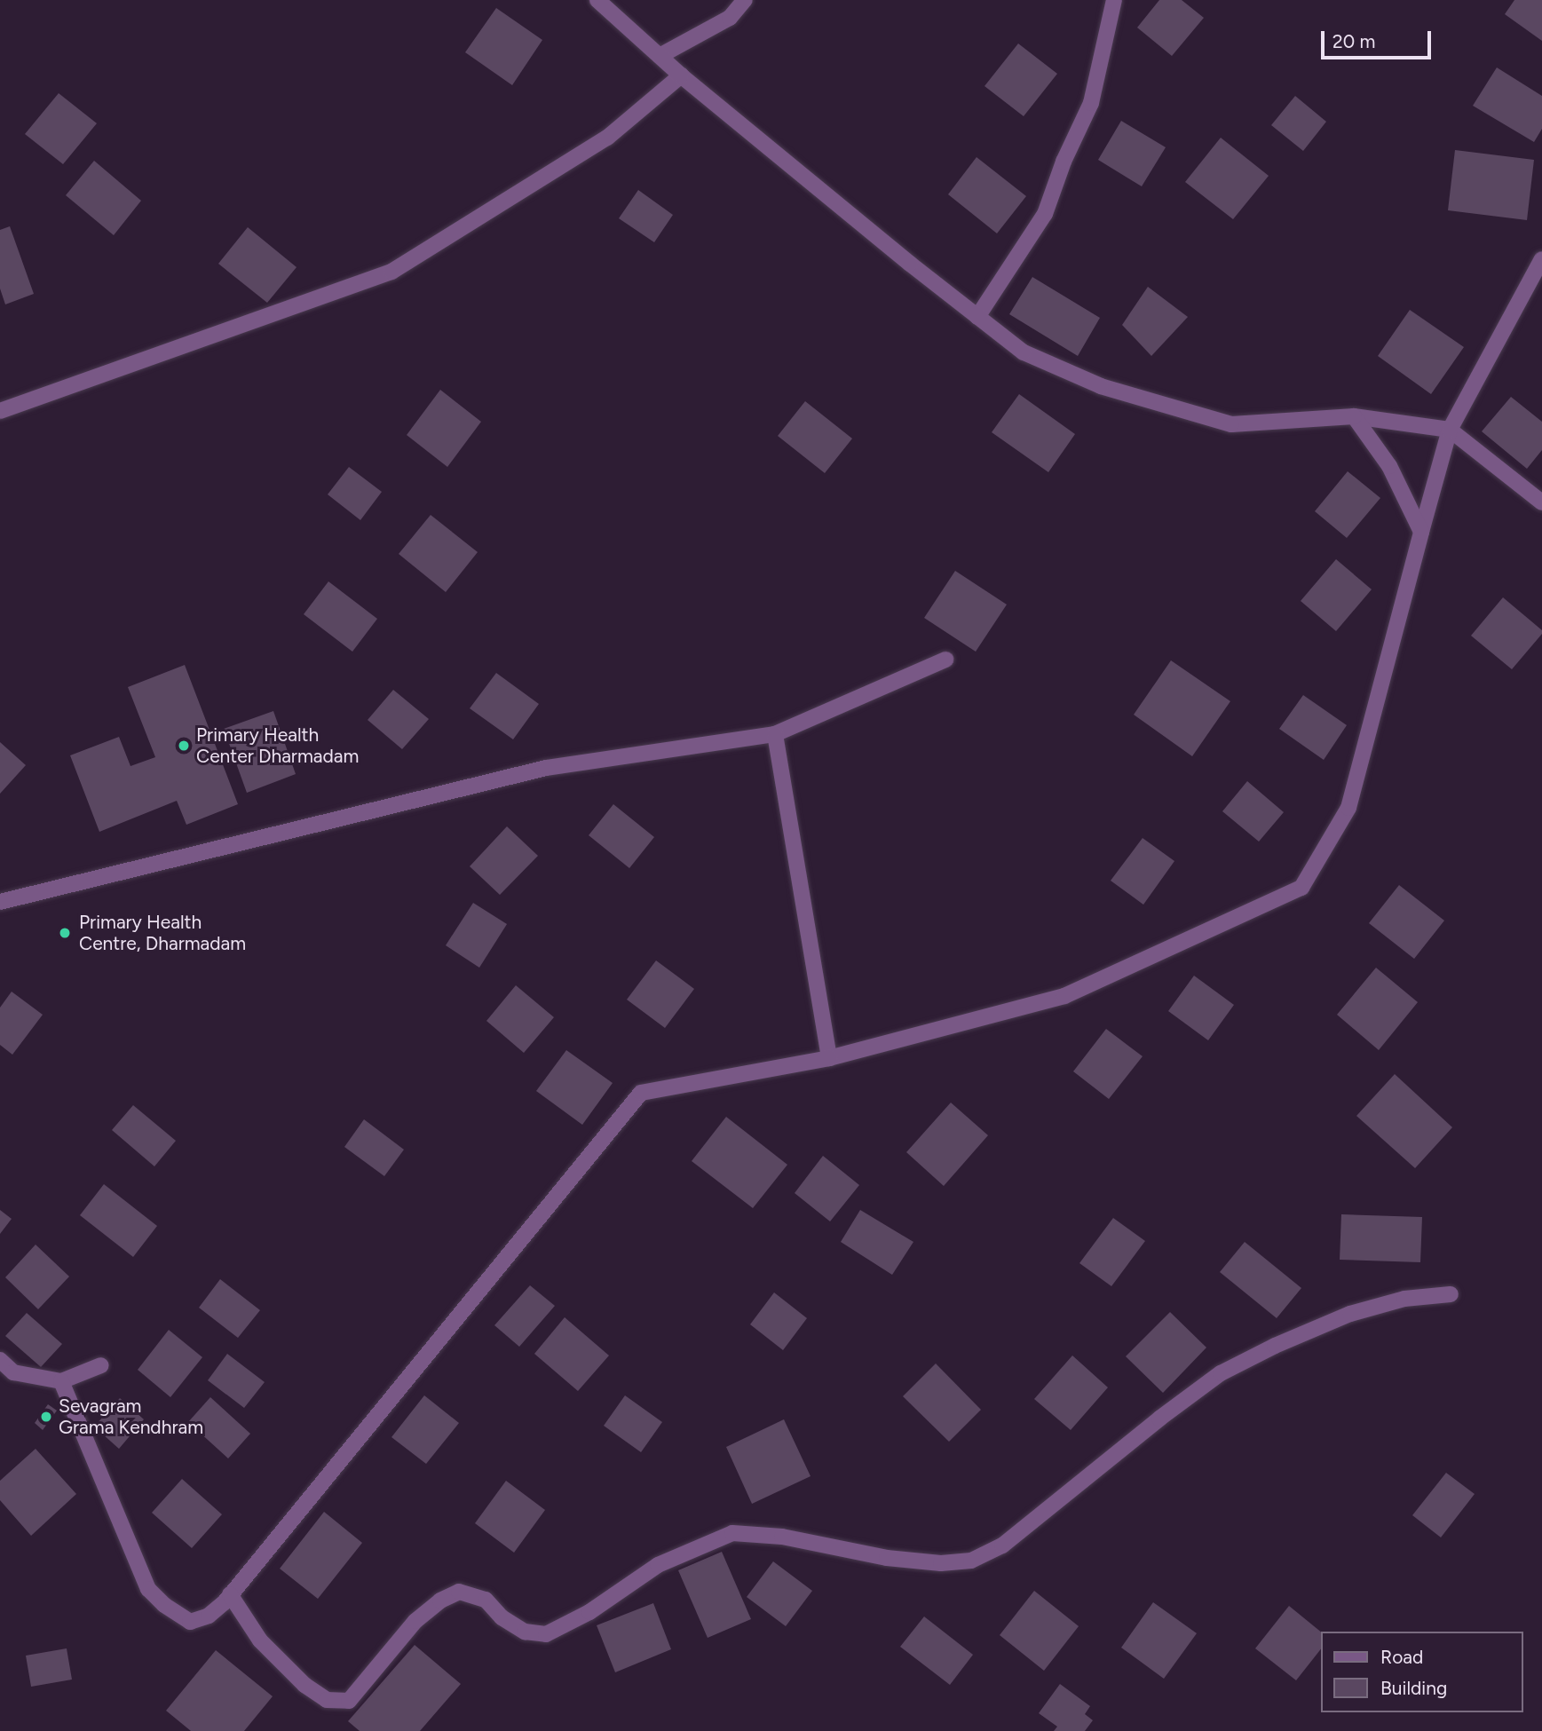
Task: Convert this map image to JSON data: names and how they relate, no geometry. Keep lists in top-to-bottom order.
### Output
{
  "places": ["Primary Health Center Dharmadam", "Primary Health Centre, Dharmadam", "Sevagram Grama Kendhram"],
  "legend": ["Road", "Building"],
  "scale_bar": "20 m"
}
